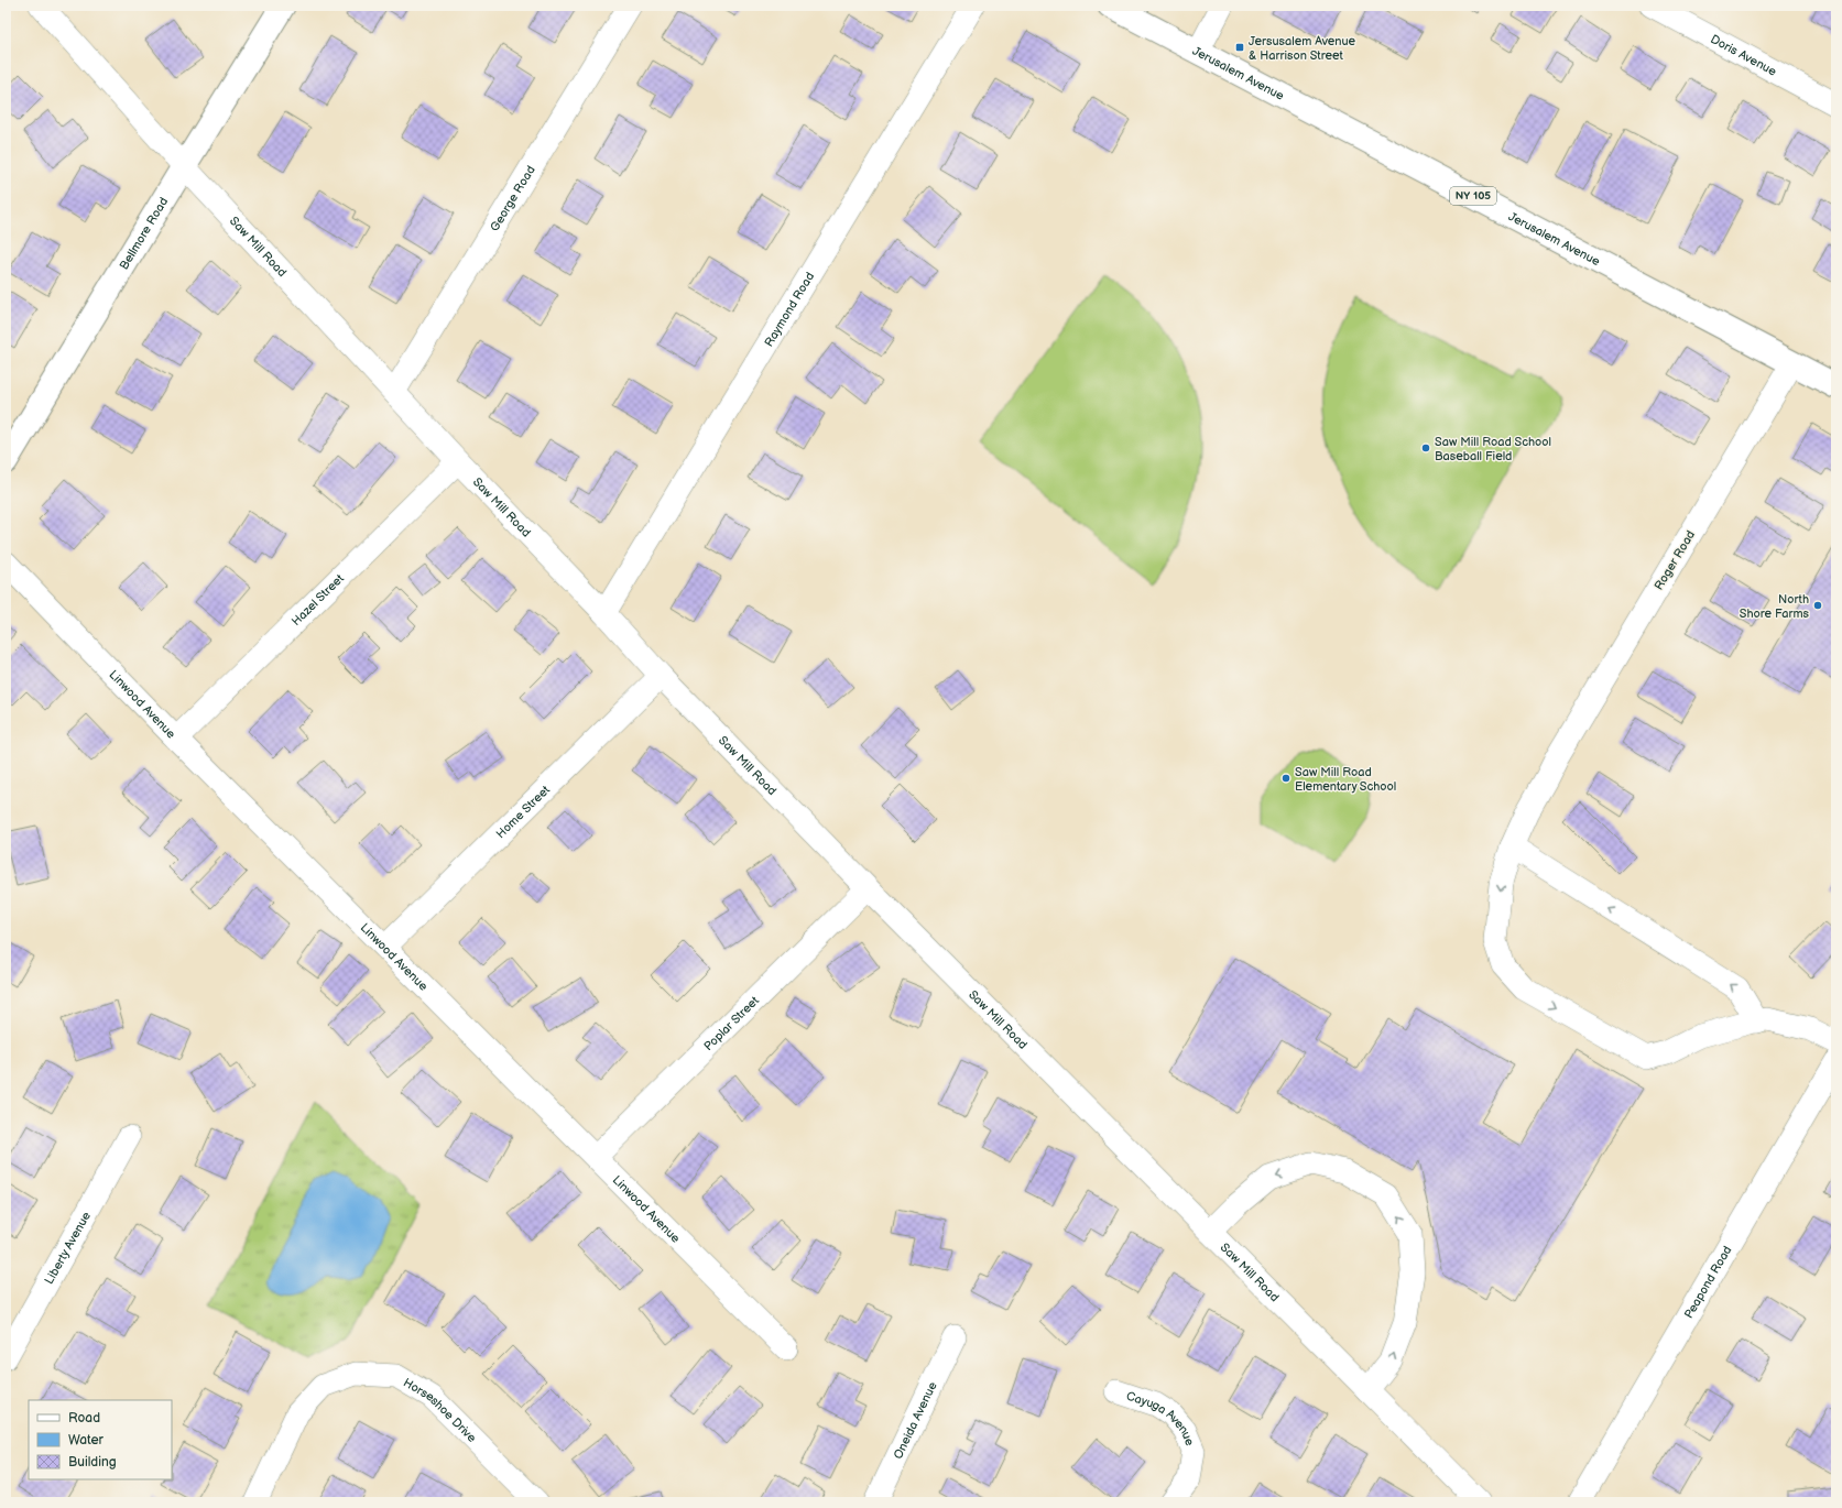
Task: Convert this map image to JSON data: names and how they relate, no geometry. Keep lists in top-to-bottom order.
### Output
{
  "streets": {
    "main road": ["Jerusalem Avenue", "NY 105", "Bellmore Road"],
    "street": [
      "Doris Avenue",
      "George Road",
      "Saw Mill Road",
      "Raymond Road",
      "Roger Road",
      "Hazel Street",
      "Linwood Avenue",
      "Home Street",
      "Poplar Street",
      "Liberty Avenue",
      "Peapond Road",
      "Horseshoe Drive",
      "Oneida Avenue",
      "Cayuga Avenue"
    ]
  },
  "crossings": [
    ["Jerusalem Avenue", "Roger Road"],
    ["George Road", "Saw Mill Road"],
    ["Bellmore Road", "Saw Mill Road"],
    ["Saw Mill Road", "Raymond Road"],
    ["Saw Mill Road", "Hazel Street"],
    ["Saw Mill Road", "Home Street"],
    ["Saw Mill Road", "Poplar Street"],
    ["Hazel Street", "Linwood Avenue"],
    ["Linwood Avenue", "Home Street"],
    ["Linwood Avenue", "Poplar Street"]
  ],
  "places": {
    "transit": ["Jersusalem Avenue & Harrison Street"],
    "other": ["Saw Mill Road School Baseball Field", "North Shore Farms", "Saw Mill Road Elementary School"]
  },
  "legend": ["Road", "Water", "Building"]
}
